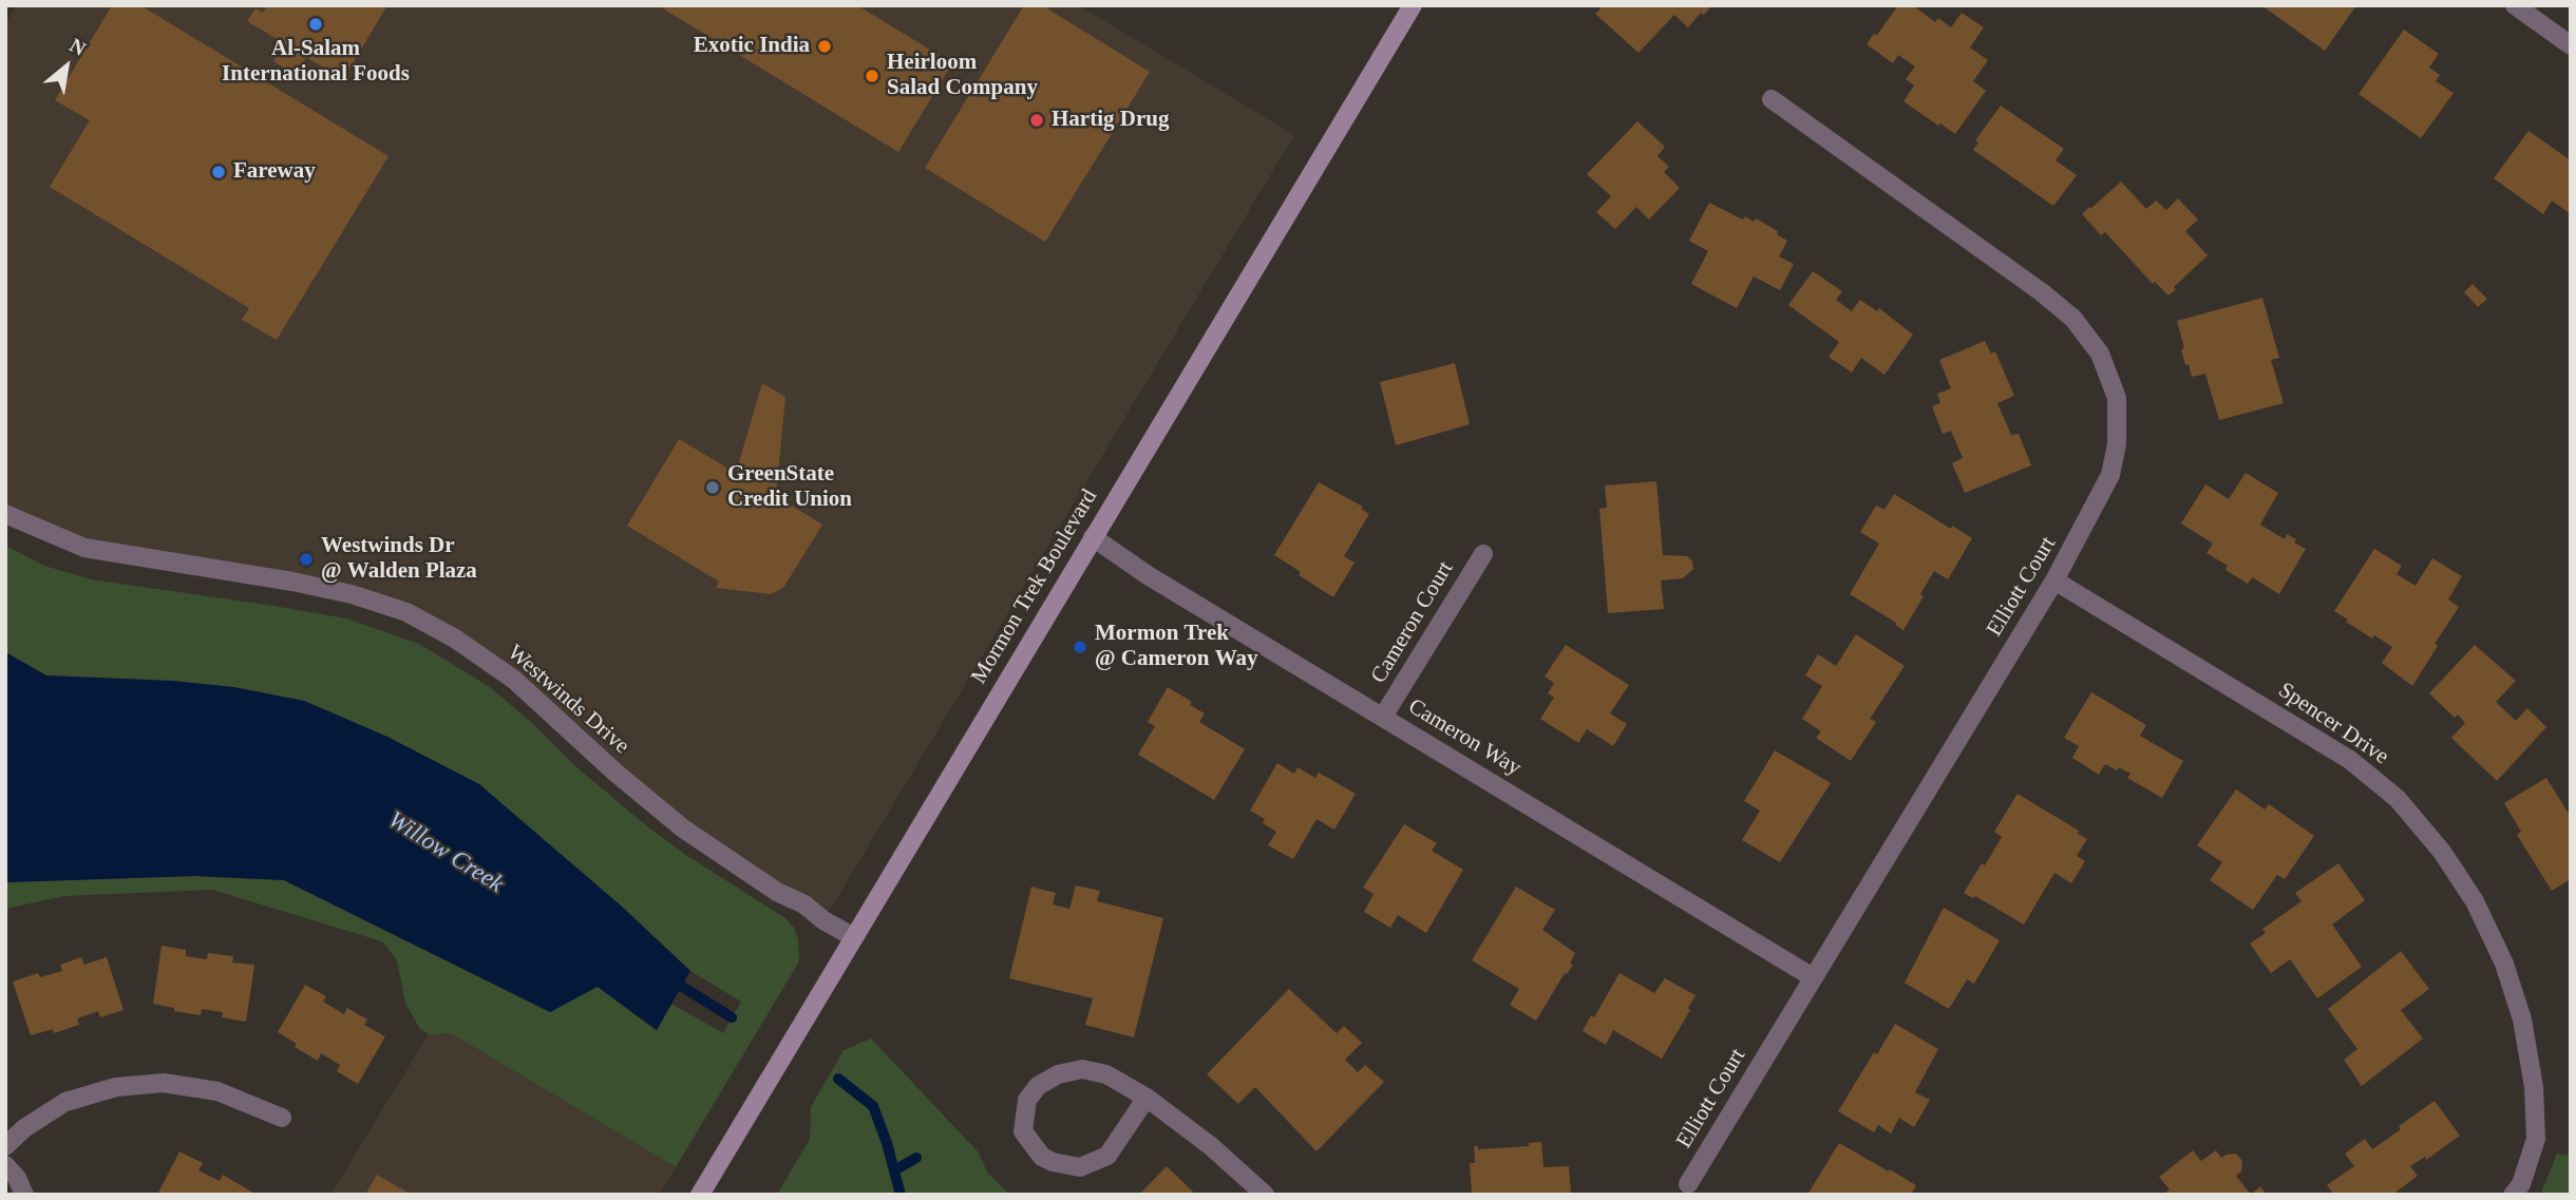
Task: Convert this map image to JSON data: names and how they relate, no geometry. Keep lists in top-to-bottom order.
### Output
{
  "streets": {
    "main road": ["Mormon Trek Boulevard"],
    "street": [
      "Elliott Court",
      "Cameron Court",
      "Westwinds Drive",
      "Spencer Drive",
      "Cameron Way"
    ]
  },
  "crossings": [
    ["Mormon Trek Boulevard", "Westwinds Drive"],
    ["Mormon Trek Boulevard", "Cameron Way"],
    ["Elliott Court", "Spencer Drive"],
    ["Elliott Court", "Cameron Way"],
    ["Cameron Court", "Cameron Way"]
  ],
  "water": ["Willow Creek"],
  "places": [
    "Al-Salam International Foods",
    "Exotic India",
    "Heirloom Salad Company",
    "Hartig Drug",
    "Fareway",
    "GreenState Credit Union",
    "Westwinds Dr @ Walden Plaza",
    "Mormon Trek @ Cameron Way"
  ],
  "north": "top right"
}
